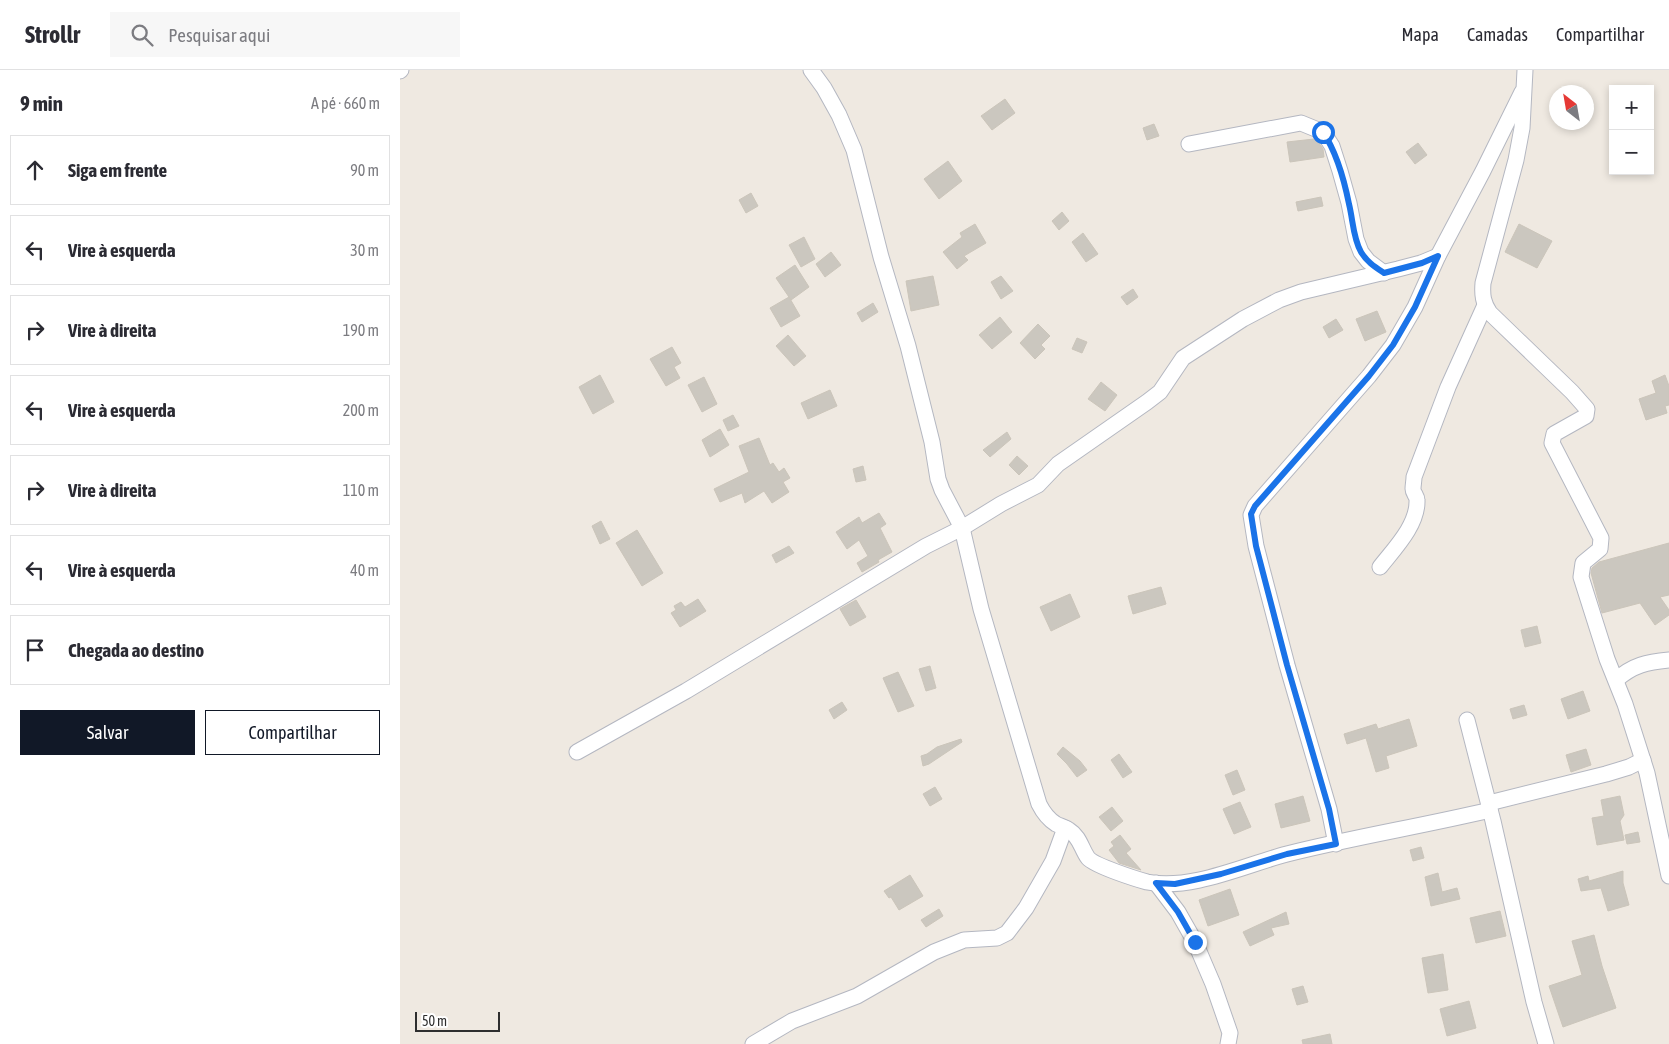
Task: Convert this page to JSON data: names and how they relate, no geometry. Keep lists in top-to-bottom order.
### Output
{
  "scale_bar": "50 m",
  "north": "top left",
  "page": {
    "header": "Strollr",
    "search": "Pesquisar aqui",
    "nav": ["Mapa", "Camadas", "Compartilhar"],
    "heading": ["9 min", "A pé · 660 m"],
    "map_buttons": ["+", "−"],
    "list": [
      ["Siga em frente", "90 m"],
      ["Vire à esquerda", "30 m"],
      ["Vire à direita", "190 m"],
      ["Vire à esquerda", "200 m"],
      ["Vire à direita", "110 m"],
      ["Vire à esquerda", "40 m"],
      "Chegada ao destino"
    ],
    "buttons": ["Salvar", "Compartilhar"],
    "scale": "50 m"
  }
}
